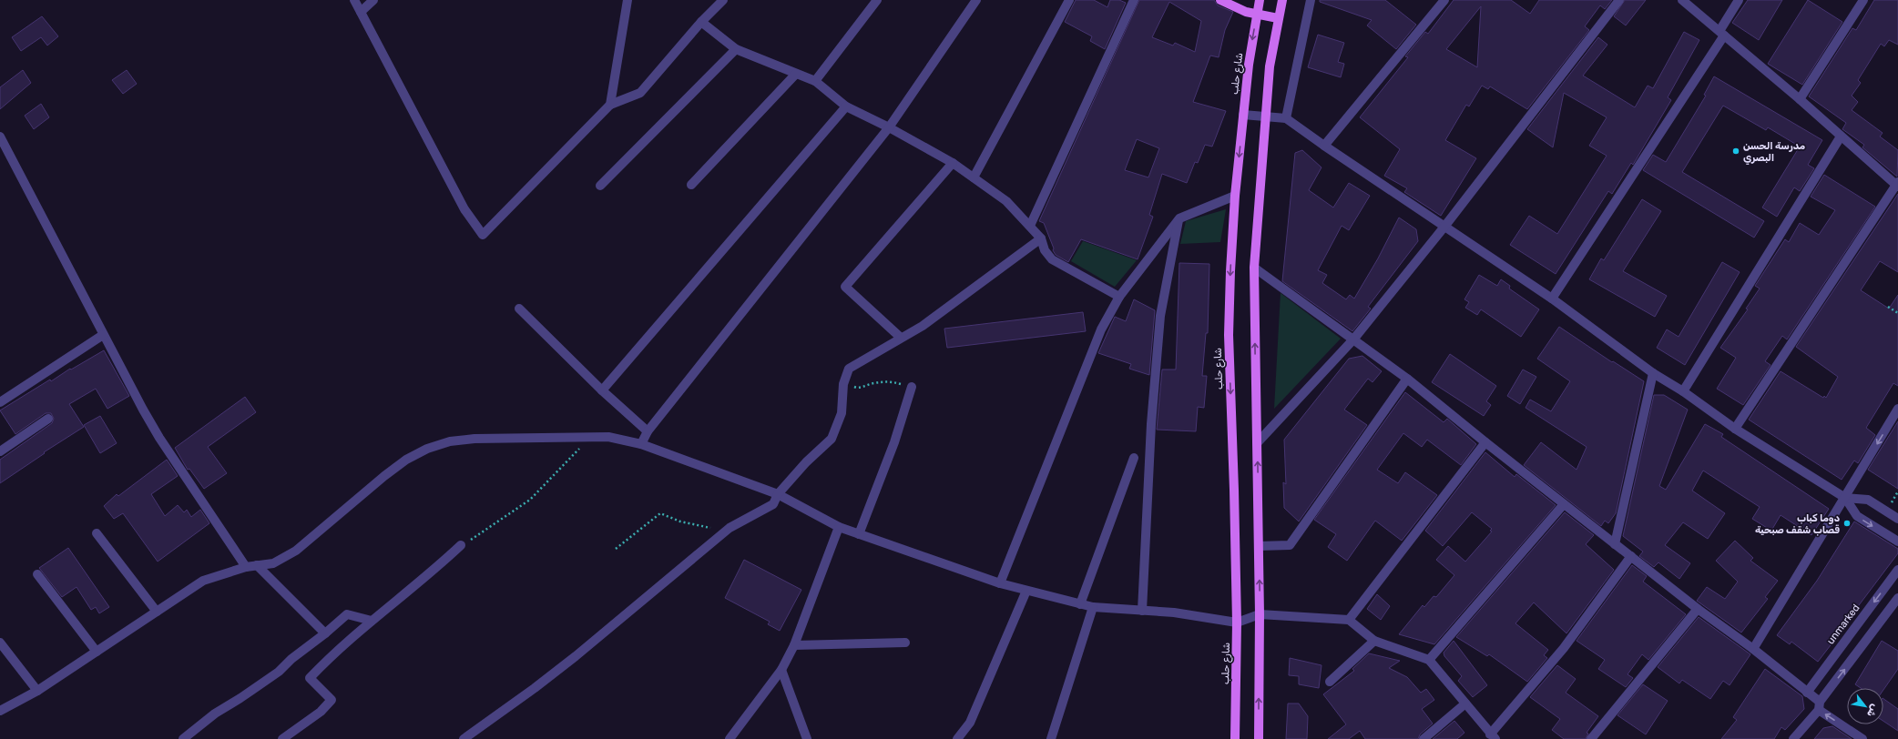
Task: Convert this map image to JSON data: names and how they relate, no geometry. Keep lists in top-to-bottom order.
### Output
{
  "streets": {
    "main road": ["شارع حلب"],
    "street": ["unmarked"]
  },
  "places": ["مدرسة الحسن البصري", "دوما كباب قصاب شقف صبحية"],
  "north": "bottom right"
}
